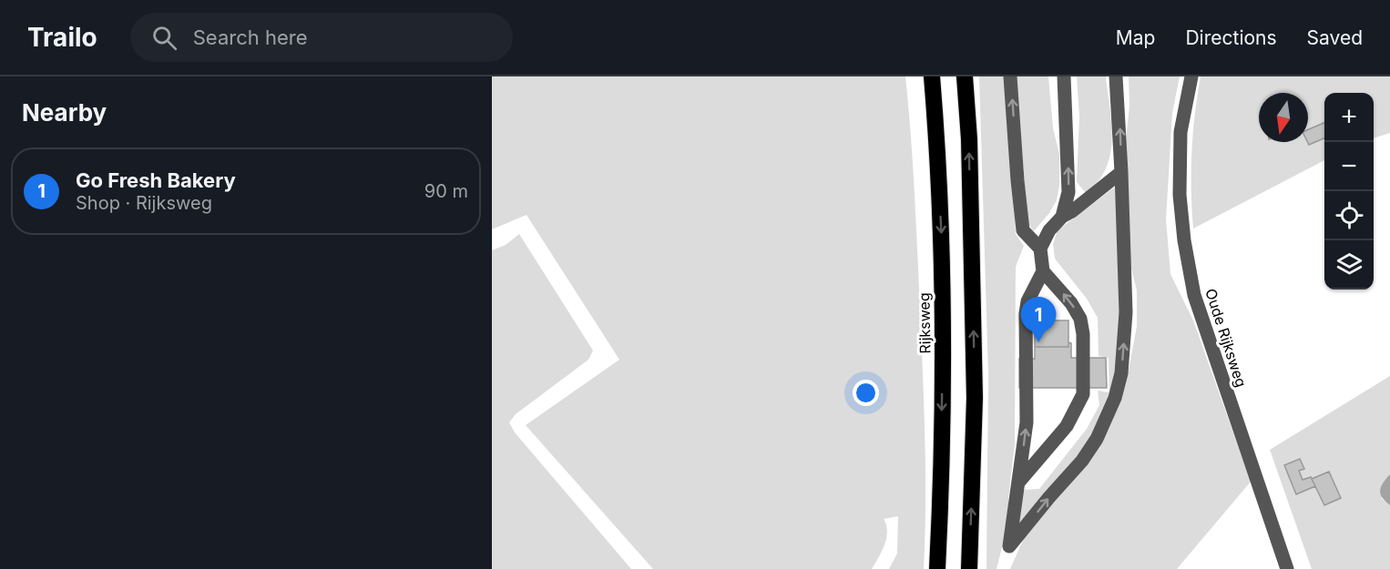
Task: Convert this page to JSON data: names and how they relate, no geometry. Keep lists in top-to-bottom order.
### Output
{
  "streets": {
    "highway": ["Rijksweg"],
    "street": ["Oude Rijksweg"]
  },
  "north": "bottom",
  "page": {
    "header": "Trailo",
    "search": "Search here",
    "nav": ["Map", "Directions", "Saved"],
    "heading": "Nearby",
    "map_buttons": ["+", "−"],
    "list": [
      {
        "mark": "1",
        "name": "Go Fresh Bakery",
        "note": "Shop · Rijksweg",
        "value": "90 m"
      }
    ],
    "pins": "1"
  }
}
